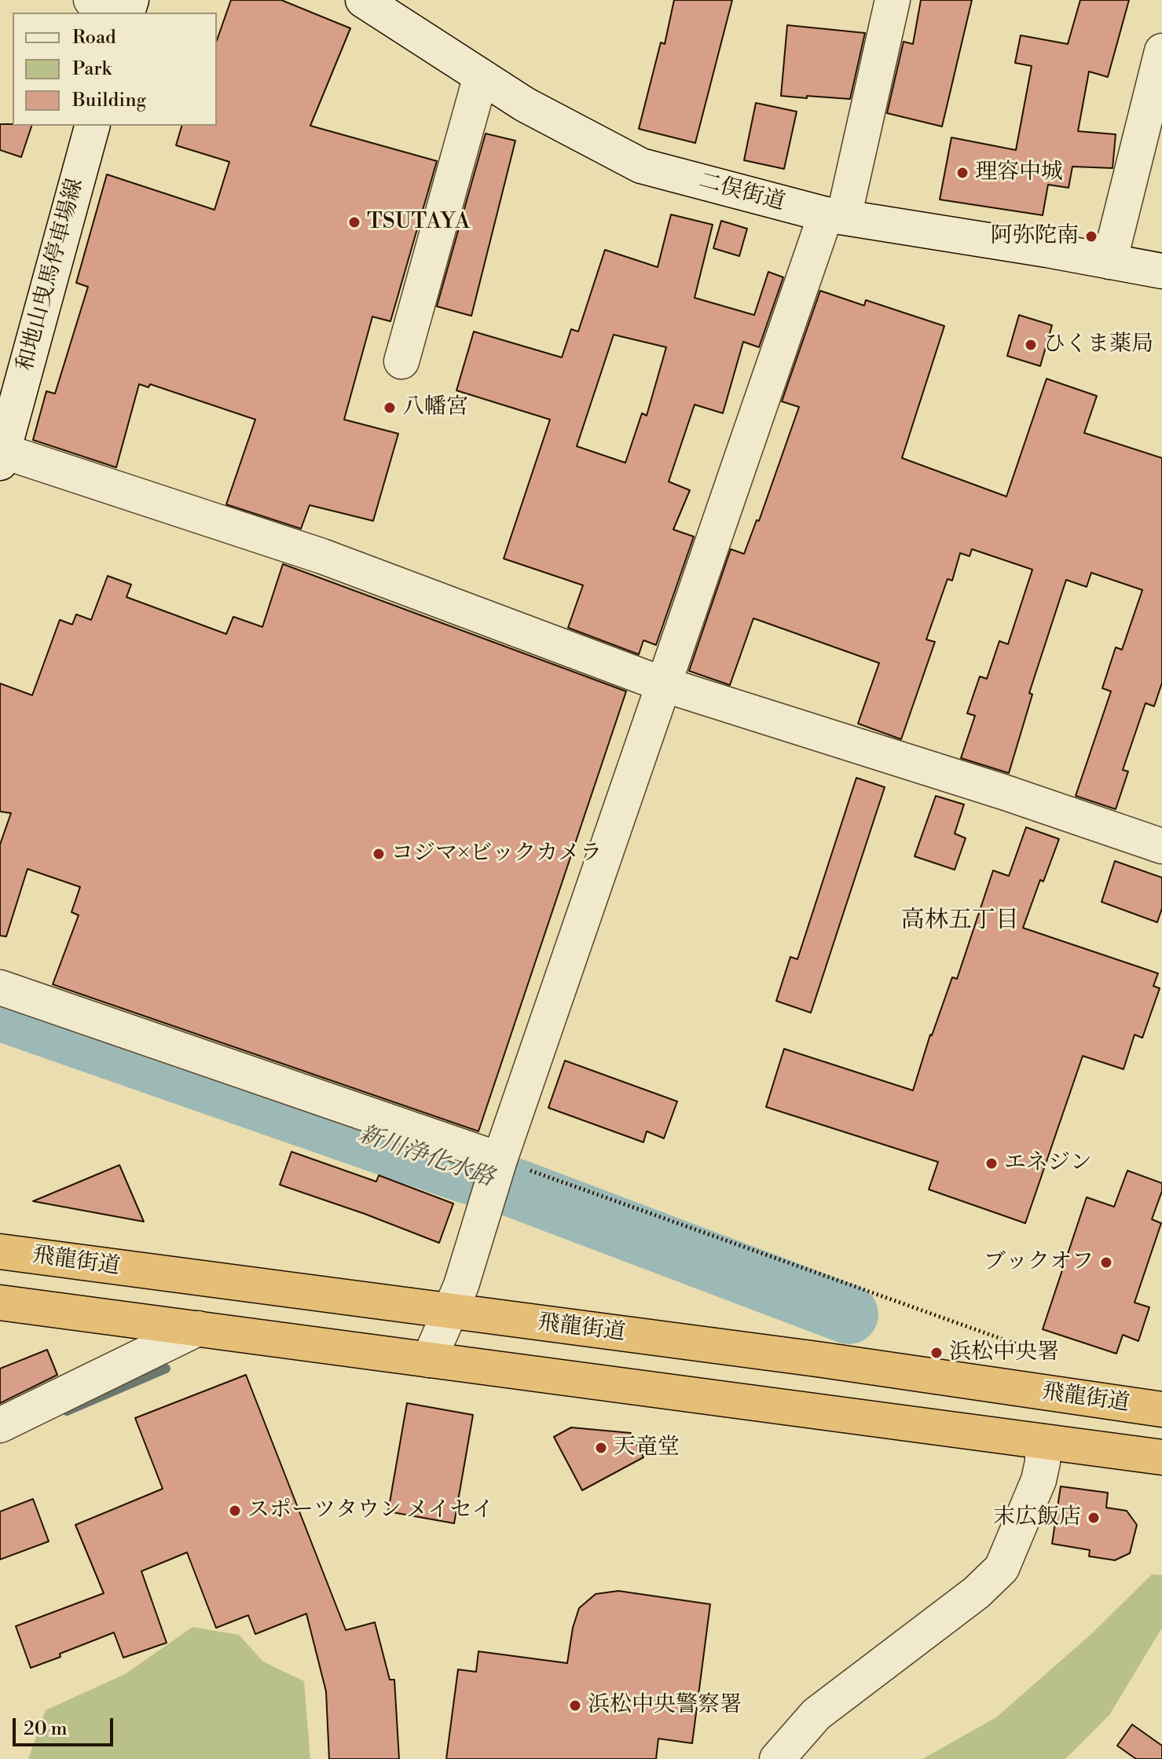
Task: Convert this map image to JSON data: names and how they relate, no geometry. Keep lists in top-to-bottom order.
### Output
{
  "streets": {
    "highway": ["飛龍街道"],
    "street": ["二俣街道", "和地山曳馬停車場線"]
  },
  "districts": ["高林五丁目"],
  "water": ["新川浄化水路"],
  "places": [
    "理容中城",
    "TSUTAYA",
    "阿弥陀南",
    "ひくま薬局",
    "八幡宮",
    "コジマ×ビックカメラ",
    "エネジン",
    "ブックオフ",
    "浜松中央署",
    "天竜堂",
    "スポーツタウン メイセイ",
    "末広飯店",
    "浜松中央警察署"
  ],
  "legend": ["Road", "Park", "Building"],
  "scale_bar": "20 m"
}
